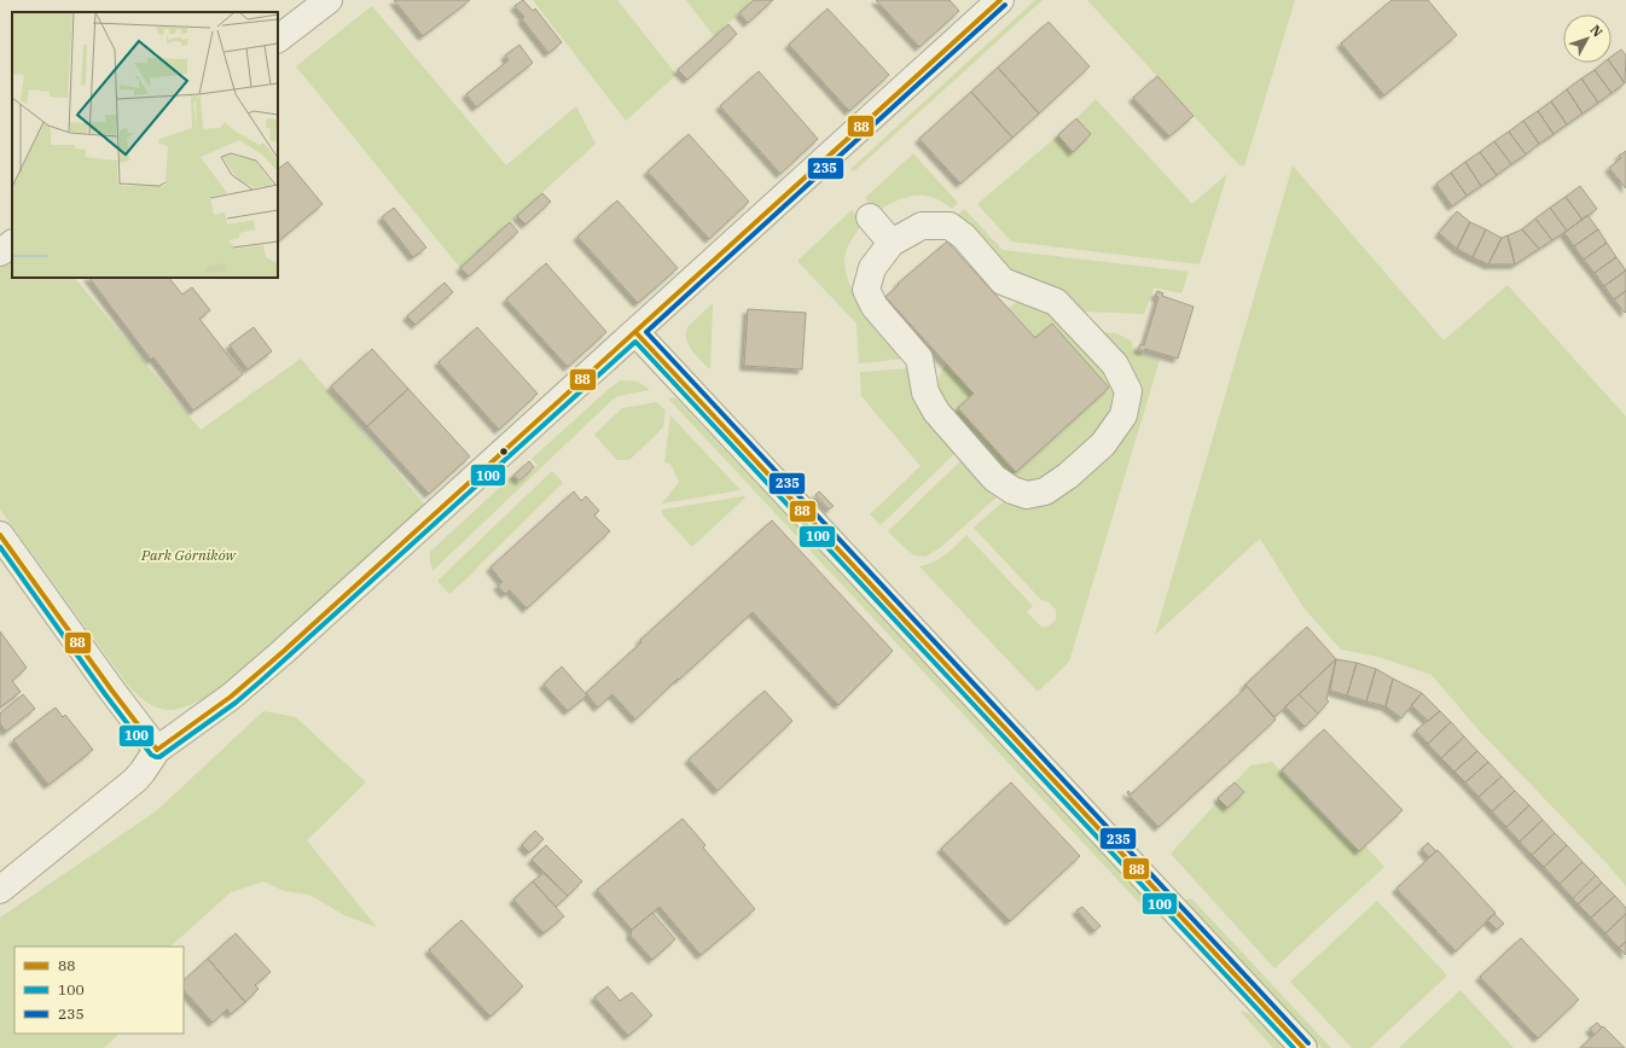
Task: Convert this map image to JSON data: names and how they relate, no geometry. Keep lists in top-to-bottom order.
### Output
{
  "parks": ["Park Górników"],
  "lines": ["transit line 88", "transit line 235", "transit line 100"],
  "legend": ["88", "100", "235"],
  "north": "top right"
}
